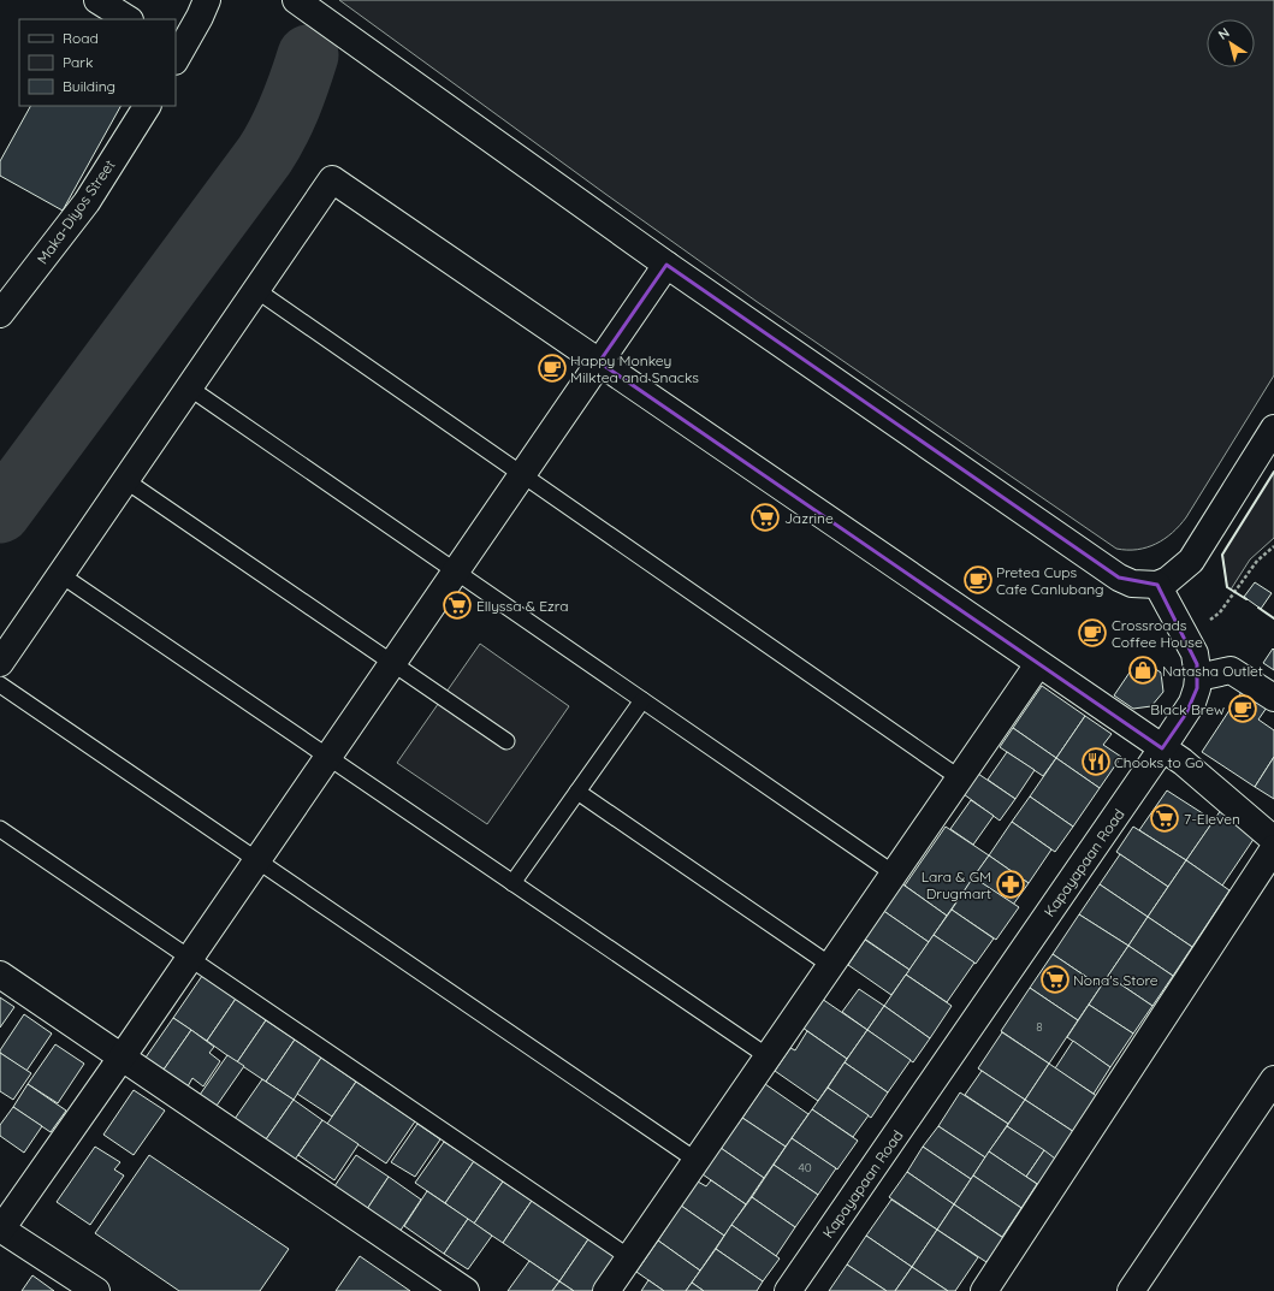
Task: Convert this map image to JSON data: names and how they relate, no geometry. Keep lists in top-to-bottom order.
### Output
{
  "streets": {
    "street": ["Maka-Diyos Street", "Kapayapaan Road"]
  },
  "places": {
    "cafe": [
      "Happy Monkey Milktea and Snacks",
      "Pretea Cups Cafe Canlubang",
      "Crossroads Coffee House",
      "Black Brew"
    ],
    "supermarket": [
      "Jazrine",
      "Ellyssa & Ezra",
      "7-Eleven",
      "Nona's Store"
    ],
    "shop": ["Natasha Outlet"],
    "restaurant": ["Chooks to Go"],
    "pharmacy": ["Lara & GM Drugmart"]
  },
  "house_numbers": ["8", "40"],
  "legend": ["Road", "Park", "Building"],
  "north": "top left"
}
